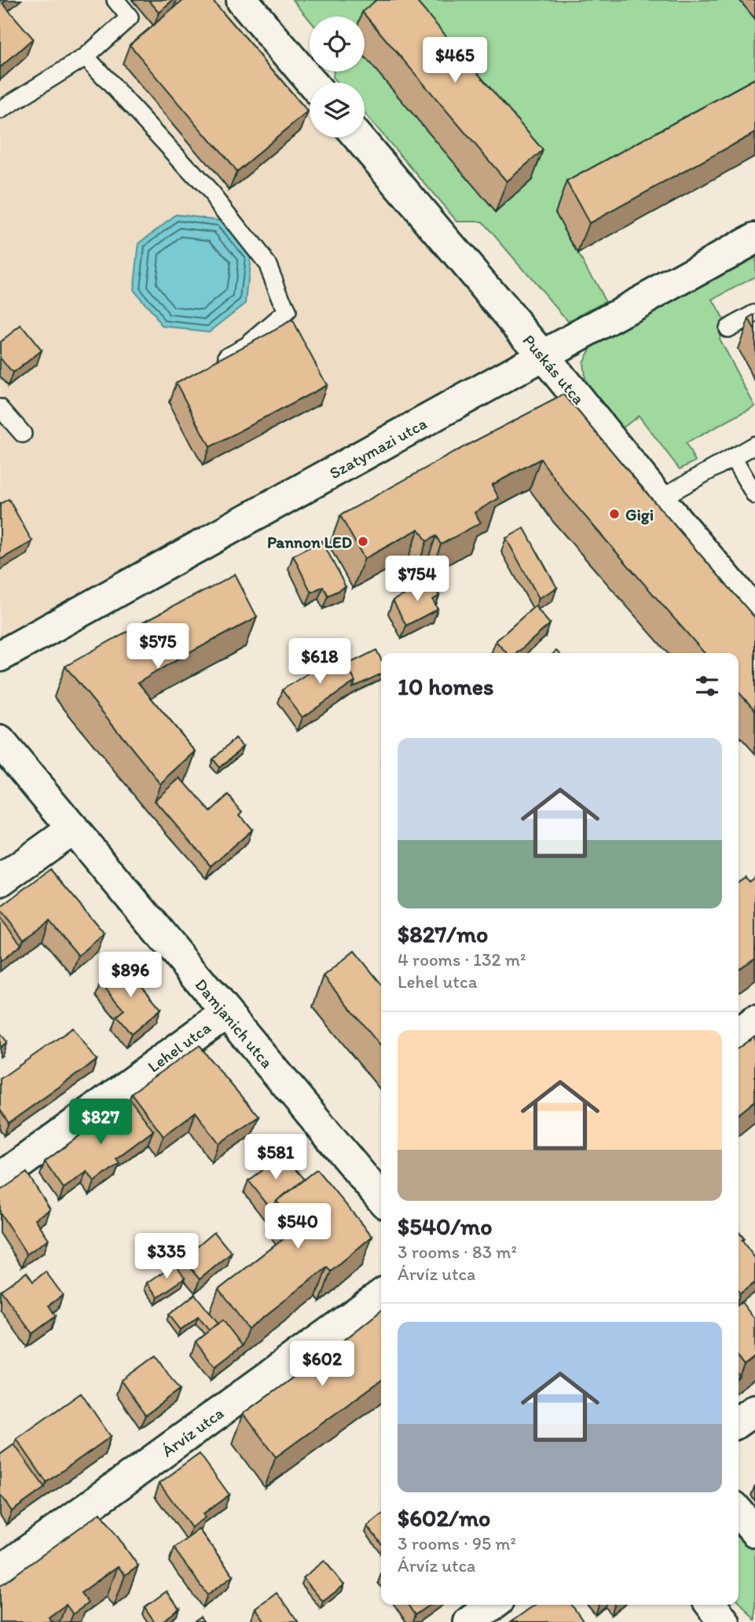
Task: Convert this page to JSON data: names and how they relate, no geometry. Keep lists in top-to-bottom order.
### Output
{
  "streets": {
    "street": [
      "Puskás utca",
      "Szatymazi utca",
      "Damjanich utca",
      "Lehel utca",
      "Árvíz utca"
    ]
  },
  "crossings": [
    ["Puskás utca", "Szatymazi utca"],
    ["Damjanich utca", "Lehel utca"]
  ],
  "places": ["Gigi", "Pannon LED"],
  "page": {
    "price": [
      "$465",
      "$754",
      "$575",
      "$618",
      "$896",
      "$827",
      "$581",
      "$540",
      "$335",
      "$602"
    ],
    "heading": "10 homes",
    "list": [
      {
        "name": "$827/mo",
        "note": "4 rooms · 132 m² · Lehel utca"
      },
      {
        "name": "$540/mo",
        "note": "3 rooms · 83 m² · Árvíz utca"
      },
      {
        "name": "$602/mo",
        "note": "3 rooms · 95 m² · Árvíz utca"
      }
    ]
  }
}
